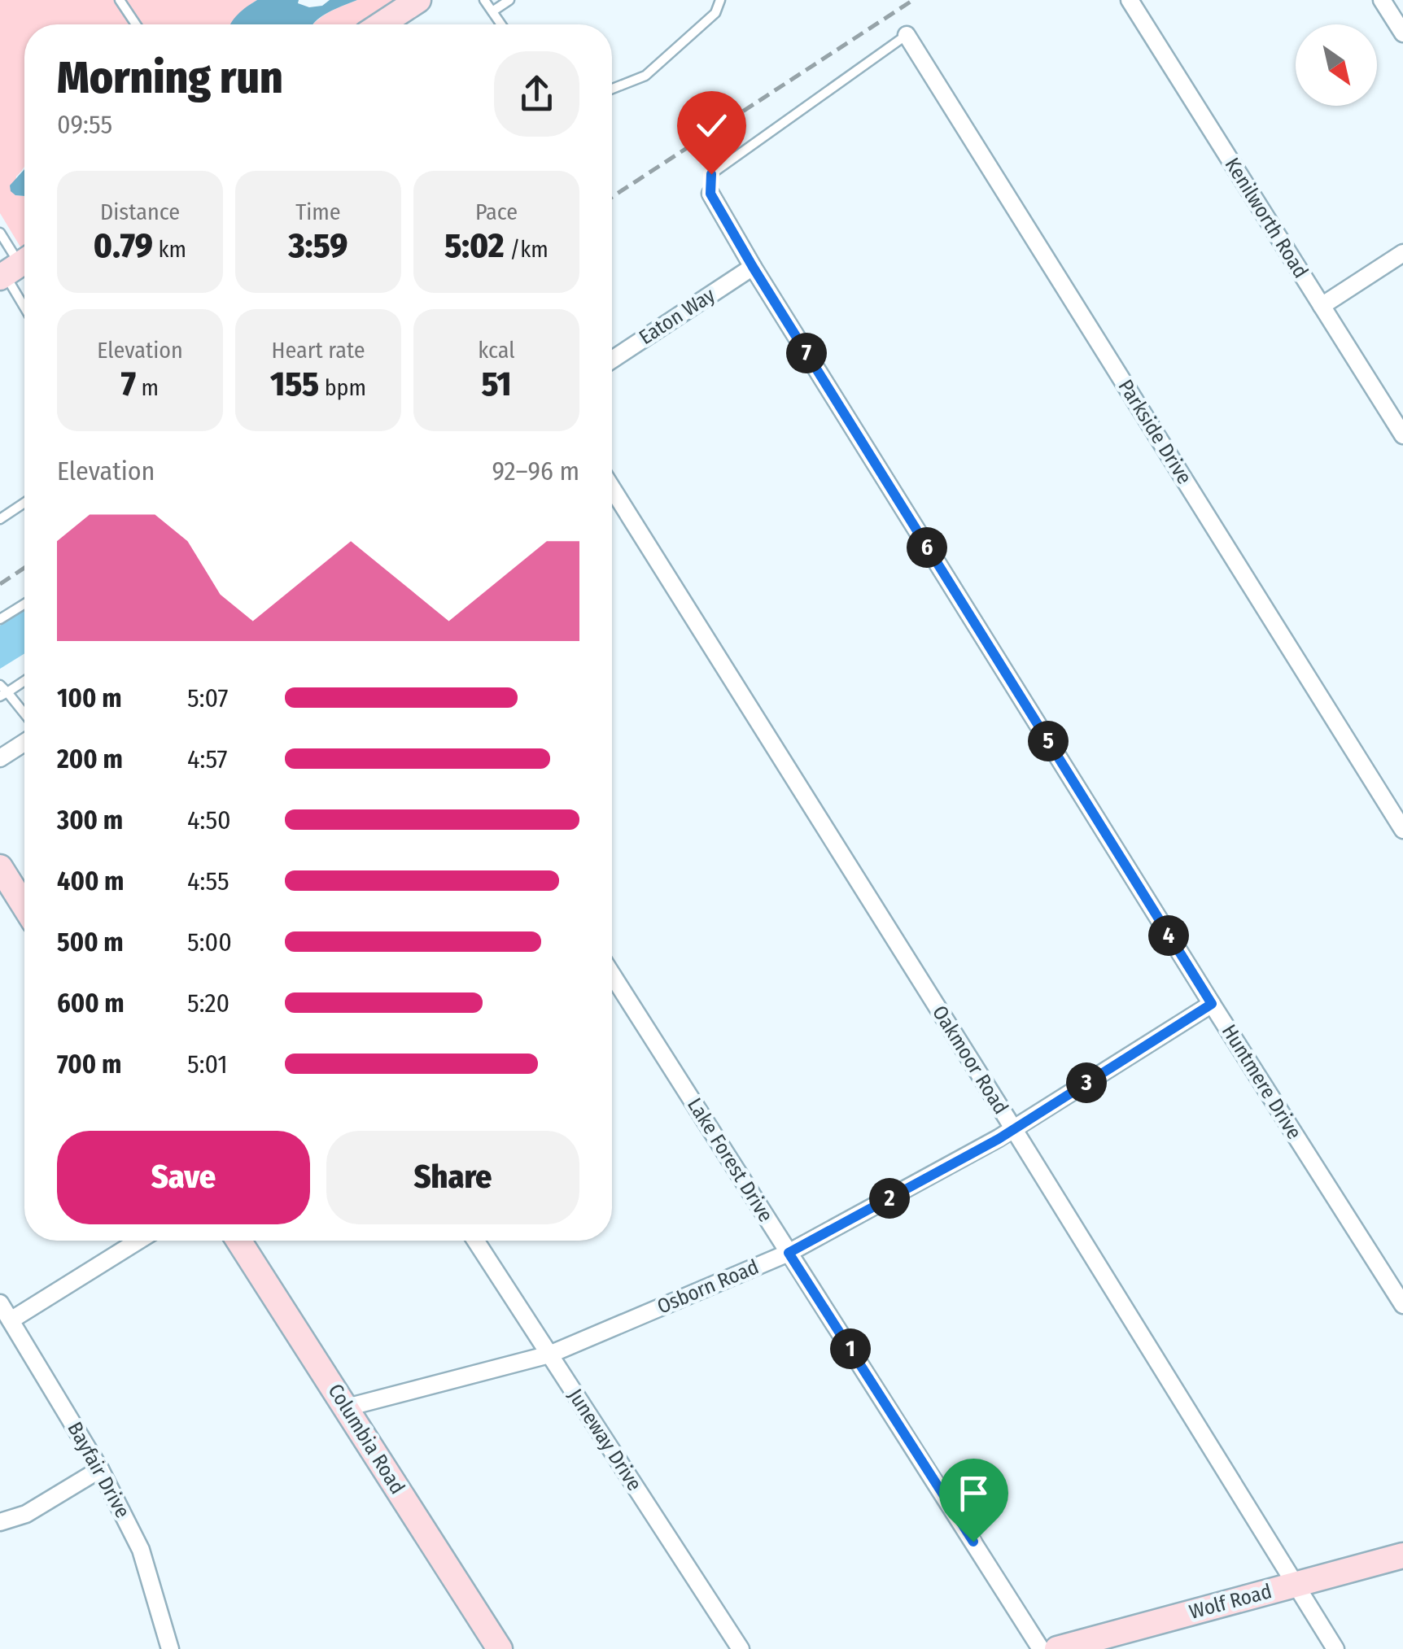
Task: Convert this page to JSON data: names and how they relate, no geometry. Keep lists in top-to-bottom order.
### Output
{
  "streets": {
    "main road": ["Columbia Road", "Wolf Road"],
    "street": [
      "Kenilworth Road",
      "Eaton Way",
      "Parkside Drive",
      "Oakmoor Road",
      "Huntmere Drive",
      "Lake Forest Drive",
      "Osborn Road",
      "Juneway Drive",
      "Bayfair Drive"
    ]
  },
  "crossings": [
    ["Eaton Way", "Huntmere Drive"],
    ["Oakmoor Road", "Osborn Road"],
    ["Oakmoor Road", "Wolf Road"],
    ["Huntmere Drive", "Osborn Road"],
    ["Lake Forest Drive", "Osborn Road"],
    ["Osborn Road", "Columbia Road"],
    ["Osborn Road", "Juneway Drive"]
  ],
  "north": "bottom right",
  "page": {
    "heading": ["Morning run", "09:55"],
    "stats": [
      ["Distance", "0.79 km"],
      ["Time", "3:59"],
      ["Pace", "5:02 /km"],
      ["Elevation", "7 m"],
      ["Heart rate", "155 bpm"],
      ["kcal", "51"]
    ],
    "pins": [
      "7",
      "6",
      "5",
      "4",
      "3",
      "2",
      "1"
    ],
    "chart": ["Elevation", "92–96 m"],
    "list": [
      {
        "name": "100 m",
        "note": "5:07"
      },
      {
        "name": "200 m",
        "note": "4:57"
      },
      {
        "name": "300 m",
        "note": "4:50"
      },
      {
        "name": "400 m",
        "note": "4:55"
      },
      {
        "name": "500 m",
        "note": "5:00"
      },
      {
        "name": "600 m",
        "note": "5:20"
      },
      {
        "name": "700 m",
        "note": "5:01"
      }
    ],
    "buttons": ["Save", "Share"]
  }
}
